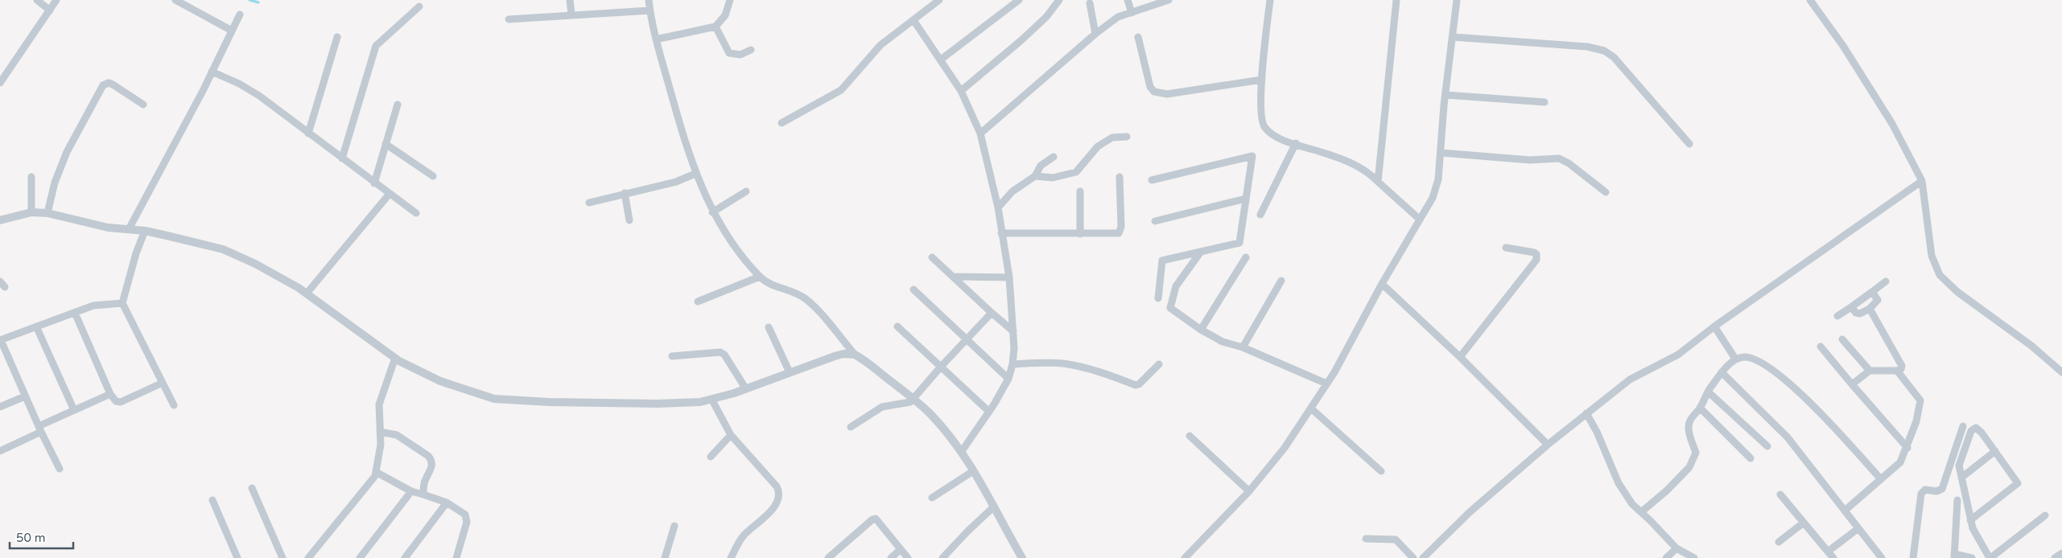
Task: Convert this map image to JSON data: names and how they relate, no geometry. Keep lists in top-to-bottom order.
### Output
{
  "scale_bar": "50 m"
}
